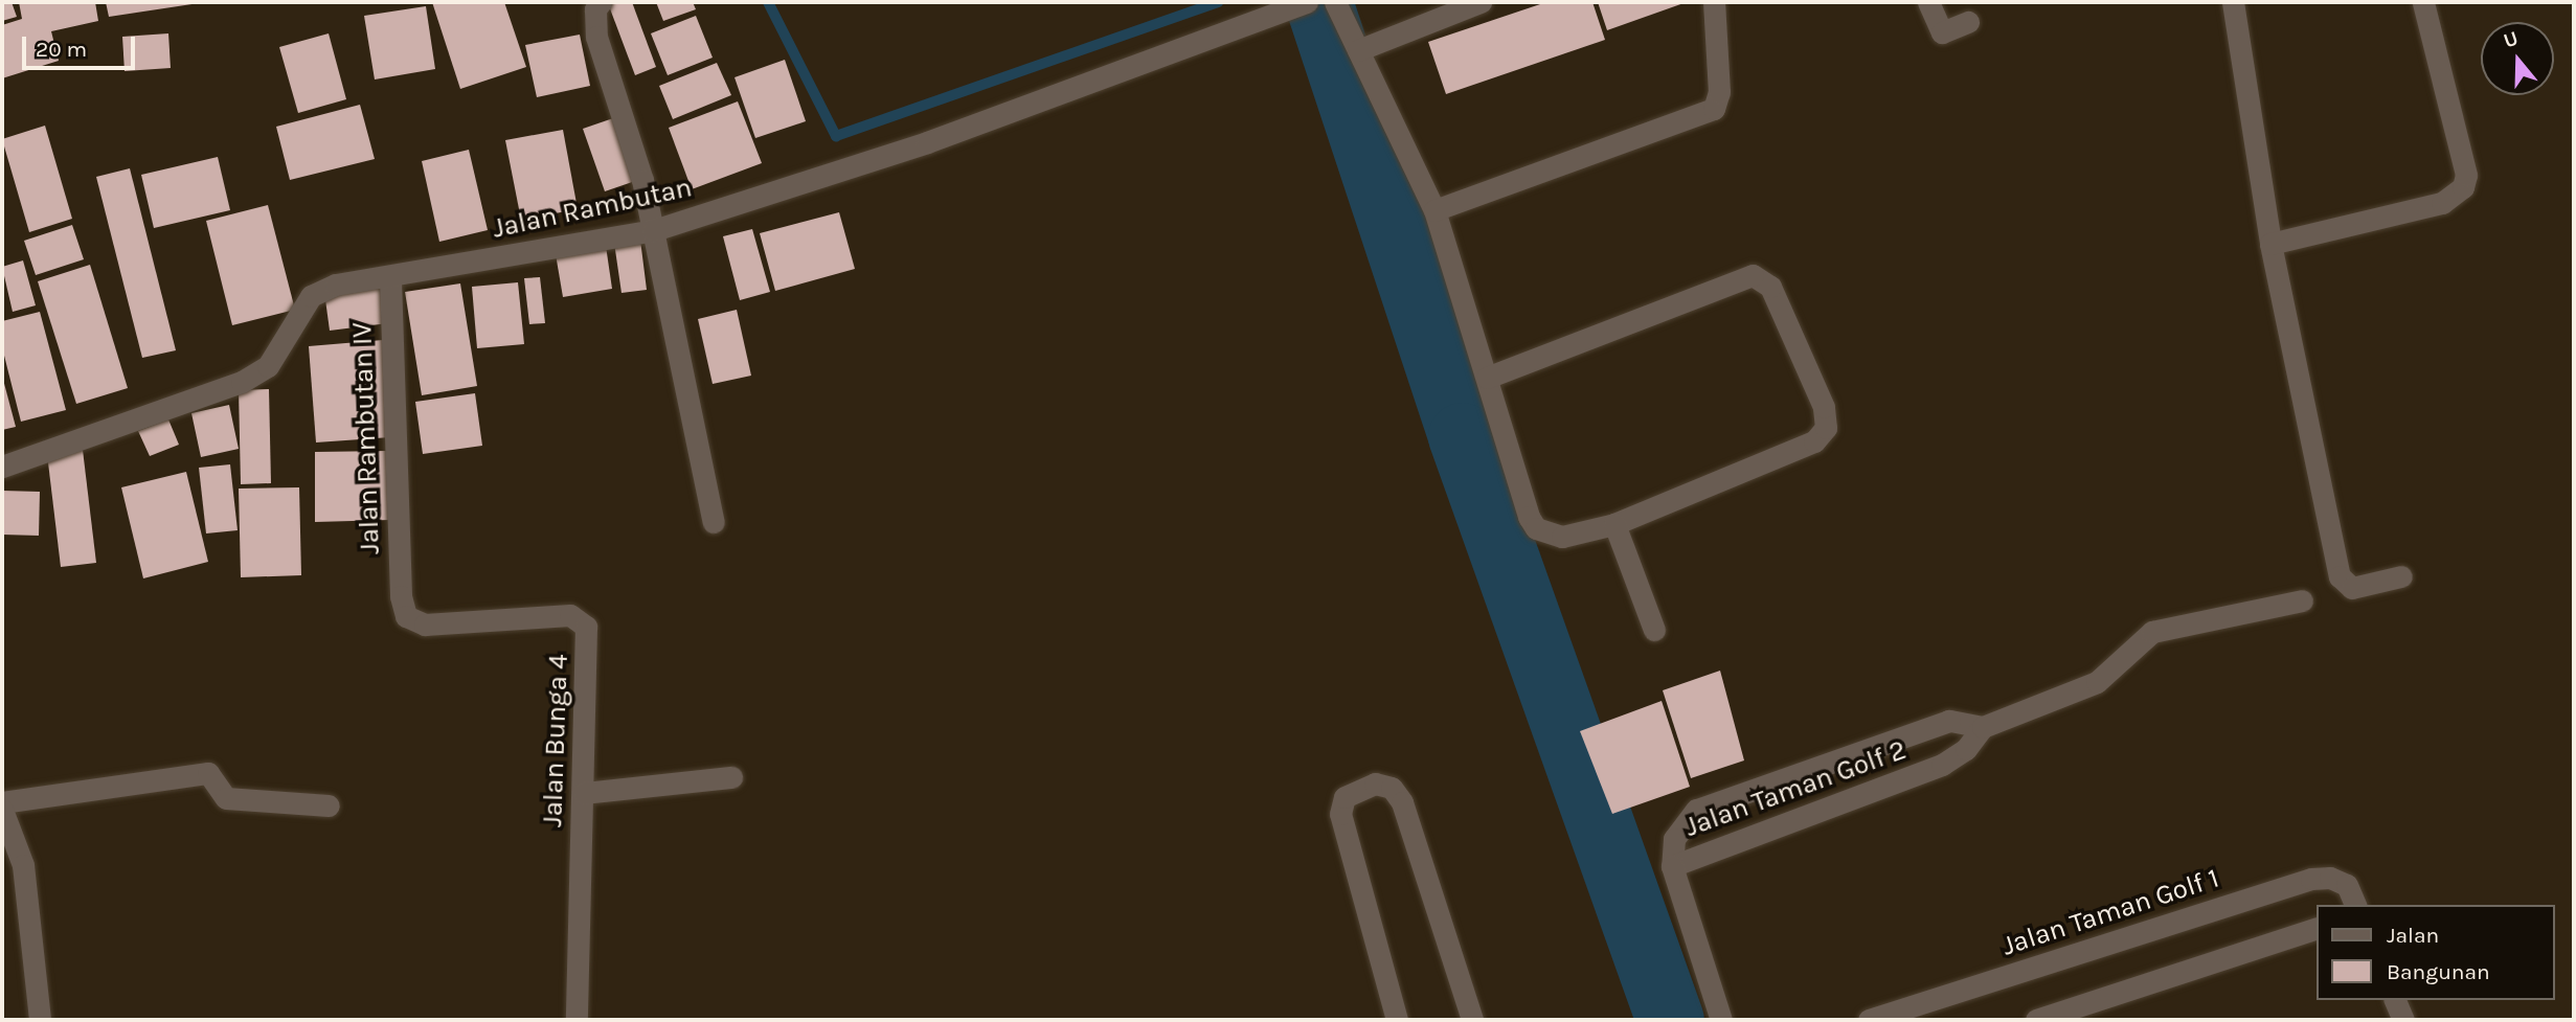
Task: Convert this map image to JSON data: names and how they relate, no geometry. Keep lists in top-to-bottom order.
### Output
{
  "streets": {
    "street": [
      "Jalan Rambutan",
      "Jalan Rambutan IV",
      "Jalan Bunga 4",
      "Jalan Taman Golf 2",
      "Jalan Taman Golf 1"
    ]
  },
  "crossings": [
    ["Jalan Rambutan", "Jalan Rambutan IV"],
    ["Jalan Rambutan IV", "Jalan Bunga 4"]
  ],
  "legend": ["Jalan", "Bangunan"],
  "scale_bar": "20 m",
  "north": "top"
}
